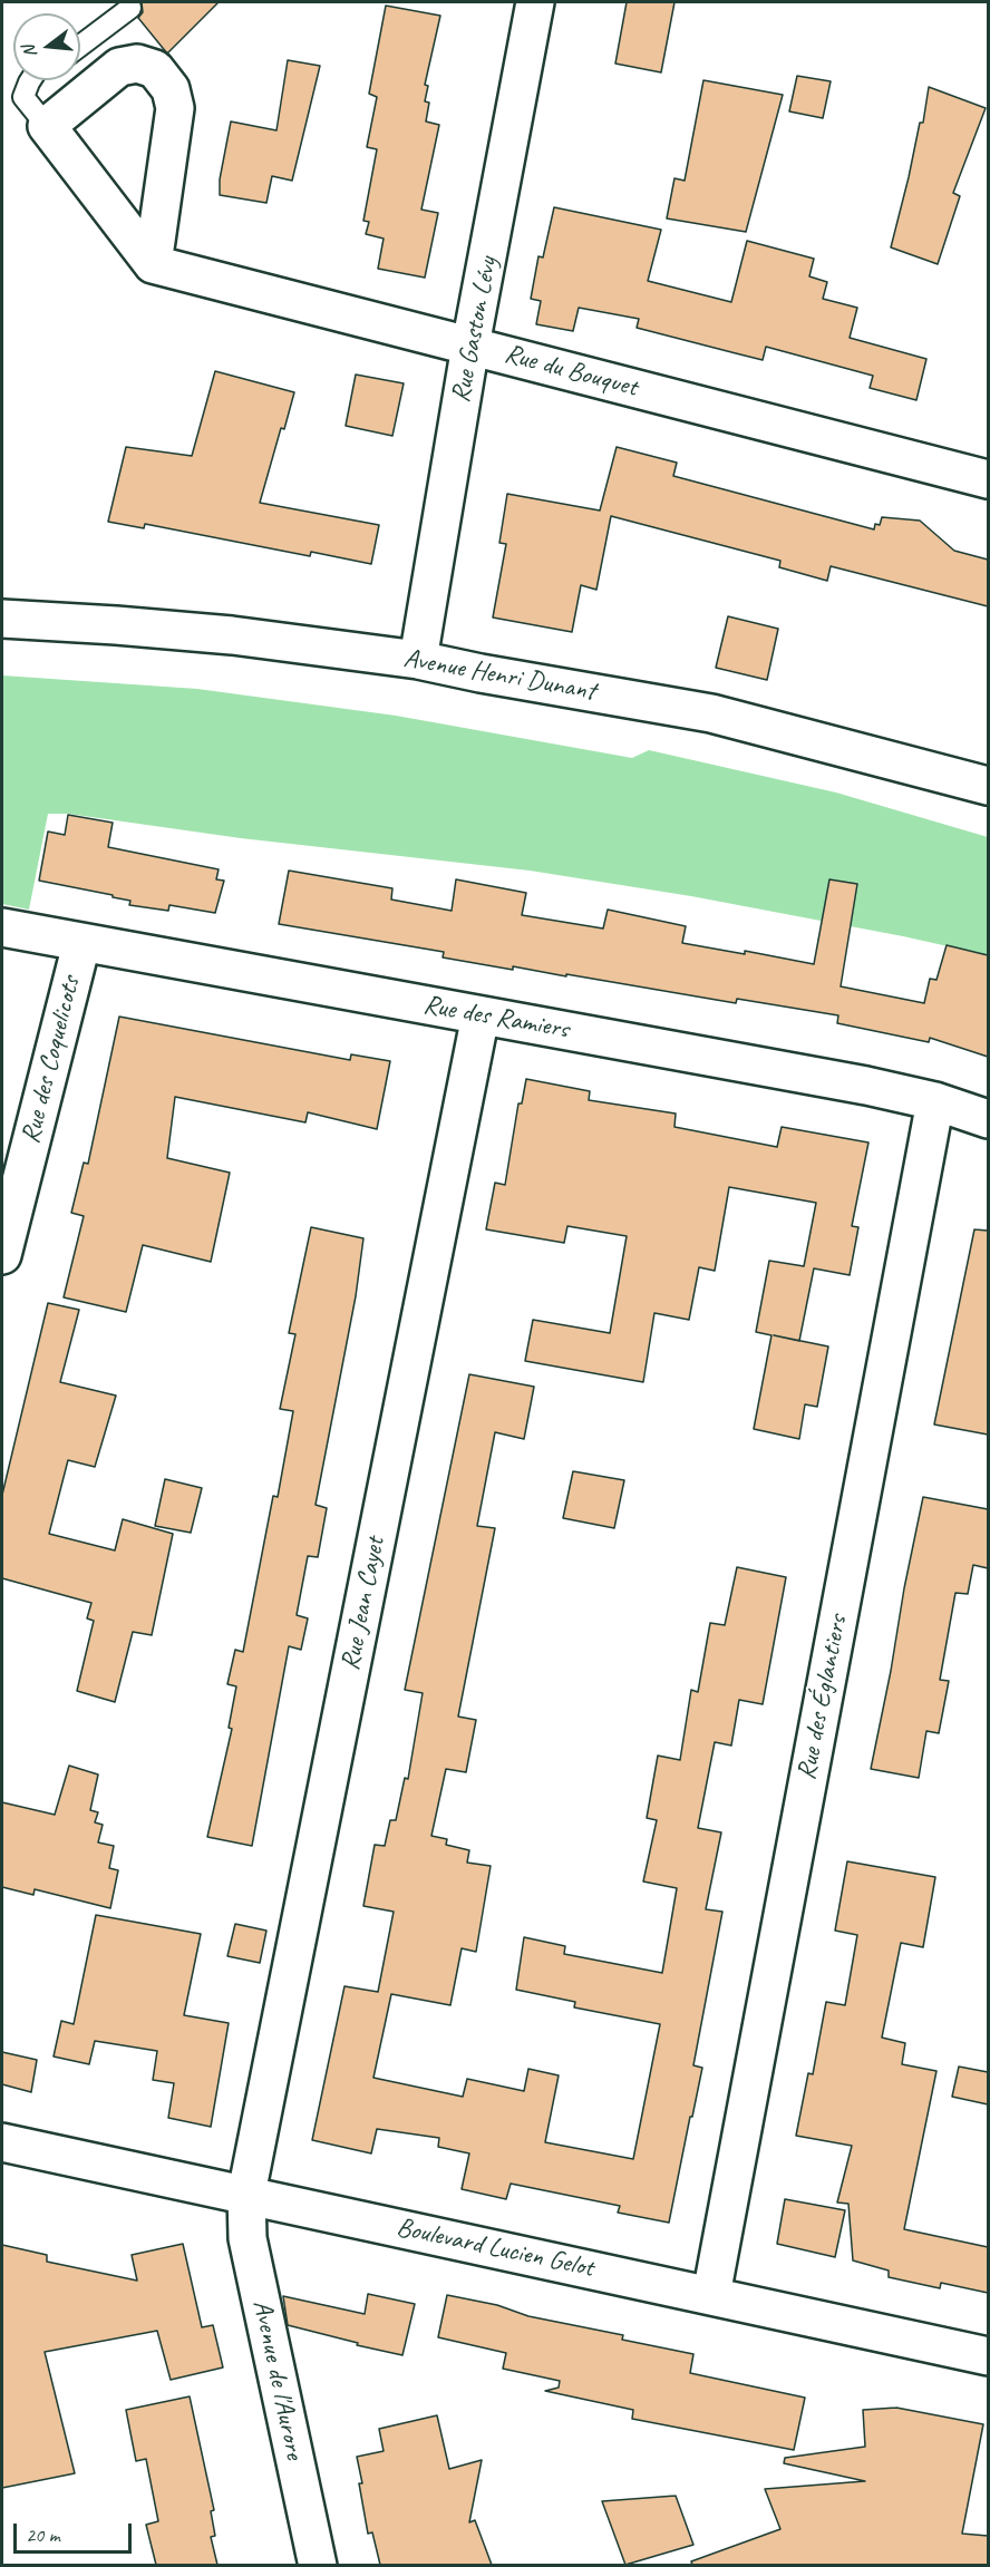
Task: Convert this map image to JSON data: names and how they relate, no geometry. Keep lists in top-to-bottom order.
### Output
{
  "streets": {
    "street": [
      "Rue Gaston Lévy",
      "Rue du Bouquet",
      "Avenue Henri Dunant",
      "Rue des Ramiers",
      "Rue des Coquelicots",
      "Rue Jean Cayet",
      "Rue des Églantiers",
      "Boulevard Lucien Gelot",
      "Avenue de l'Aurore"
    ]
  },
  "crossings": [
    ["Rue Gaston Lévy", "Rue du Bouquet"],
    ["Rue Gaston Lévy", "Avenue Henri Dunant"],
    ["Rue des Ramiers", "Rue des Coquelicots"],
    ["Rue des Ramiers", "Rue Jean Cayet"],
    ["Rue des Ramiers", "Rue des Églantiers"],
    ["Rue Jean Cayet", "Boulevard Lucien Gelot"],
    ["Rue Jean Cayet", "Avenue de l'Aurore"],
    ["Rue des Églantiers", "Boulevard Lucien Gelot"],
    ["Boulevard Lucien Gelot", "Avenue de l'Aurore"]
  ],
  "scale_bar": "20 m",
  "north": "left"
}
